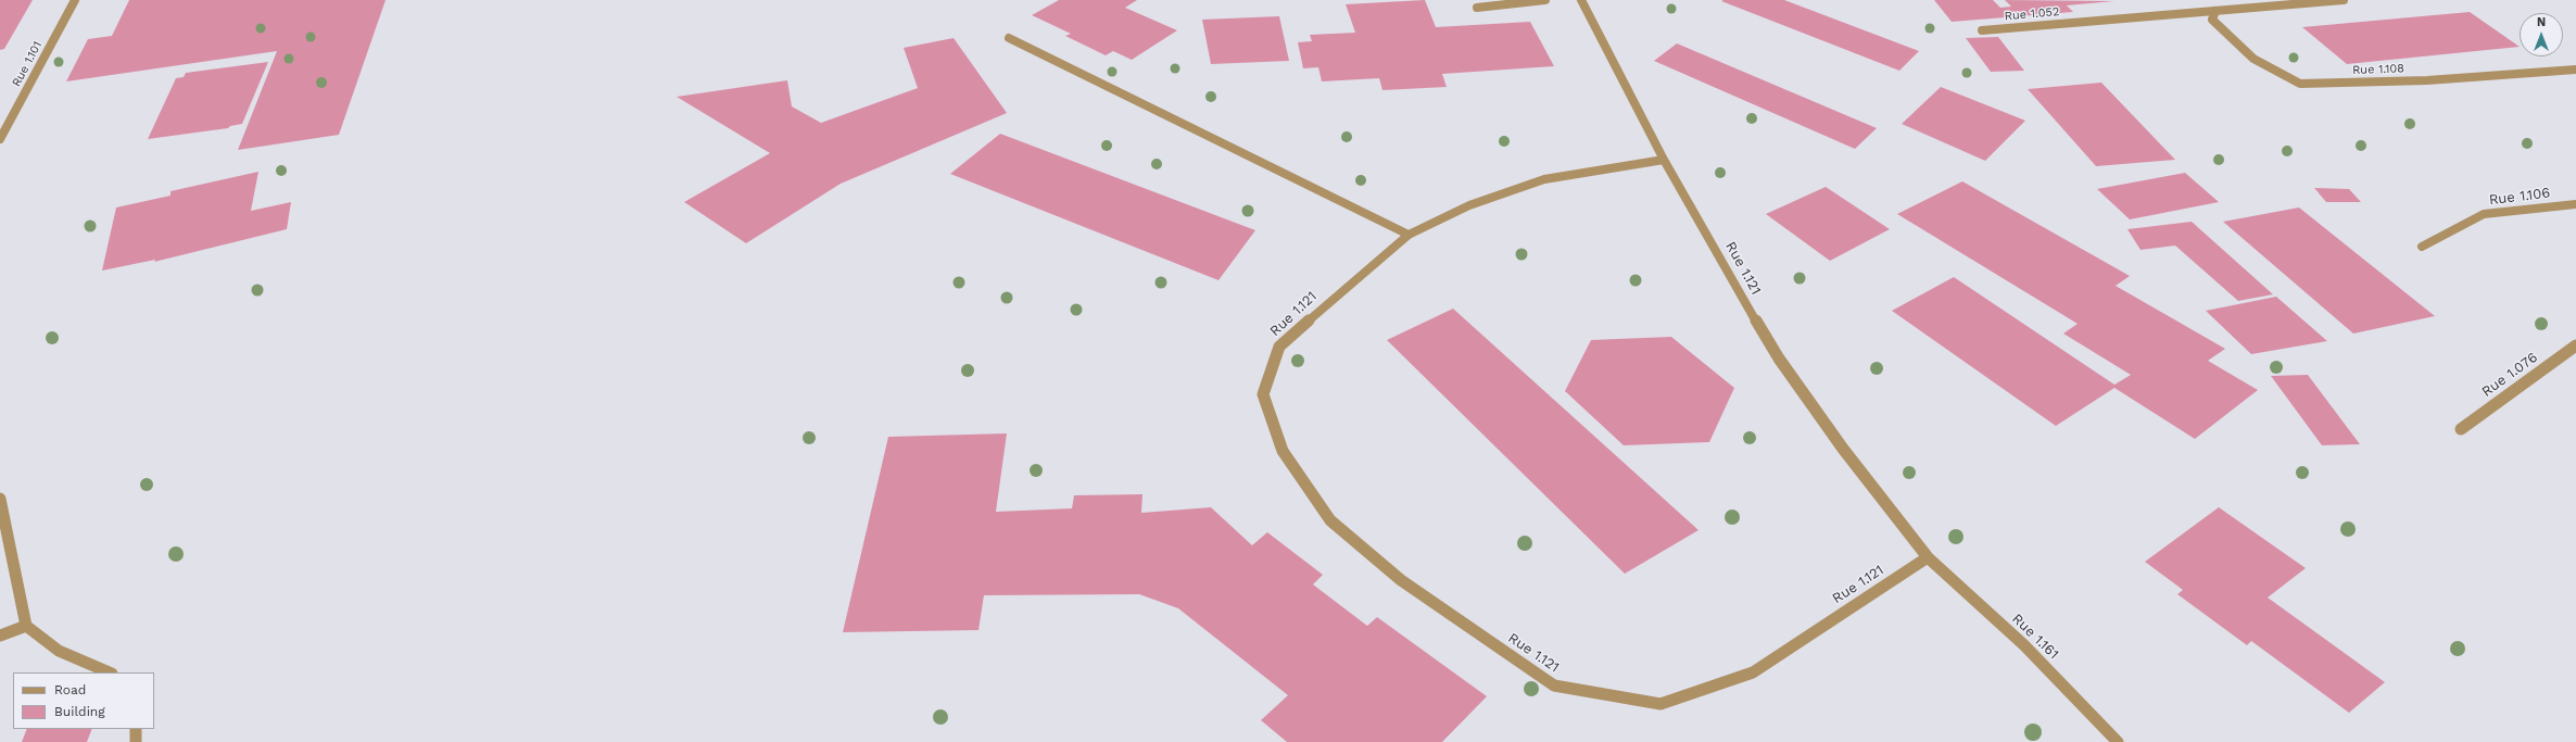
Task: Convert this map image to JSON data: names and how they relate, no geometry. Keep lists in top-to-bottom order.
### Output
{
  "streets": {
    "street": [
      "Rue 1.052",
      "Rue 1.101",
      "Rue 1.108",
      "Rue 1.106",
      "Rue 1.121",
      "Rue 1.076",
      "Rue 1.161"
    ]
  },
  "crossings": [
    ["Rue 1.052", "Rue 1.108"],
    ["Rue 1.121", "Rue 1.161"]
  ],
  "legend": ["Road", "Building"],
  "north": "top"
}
